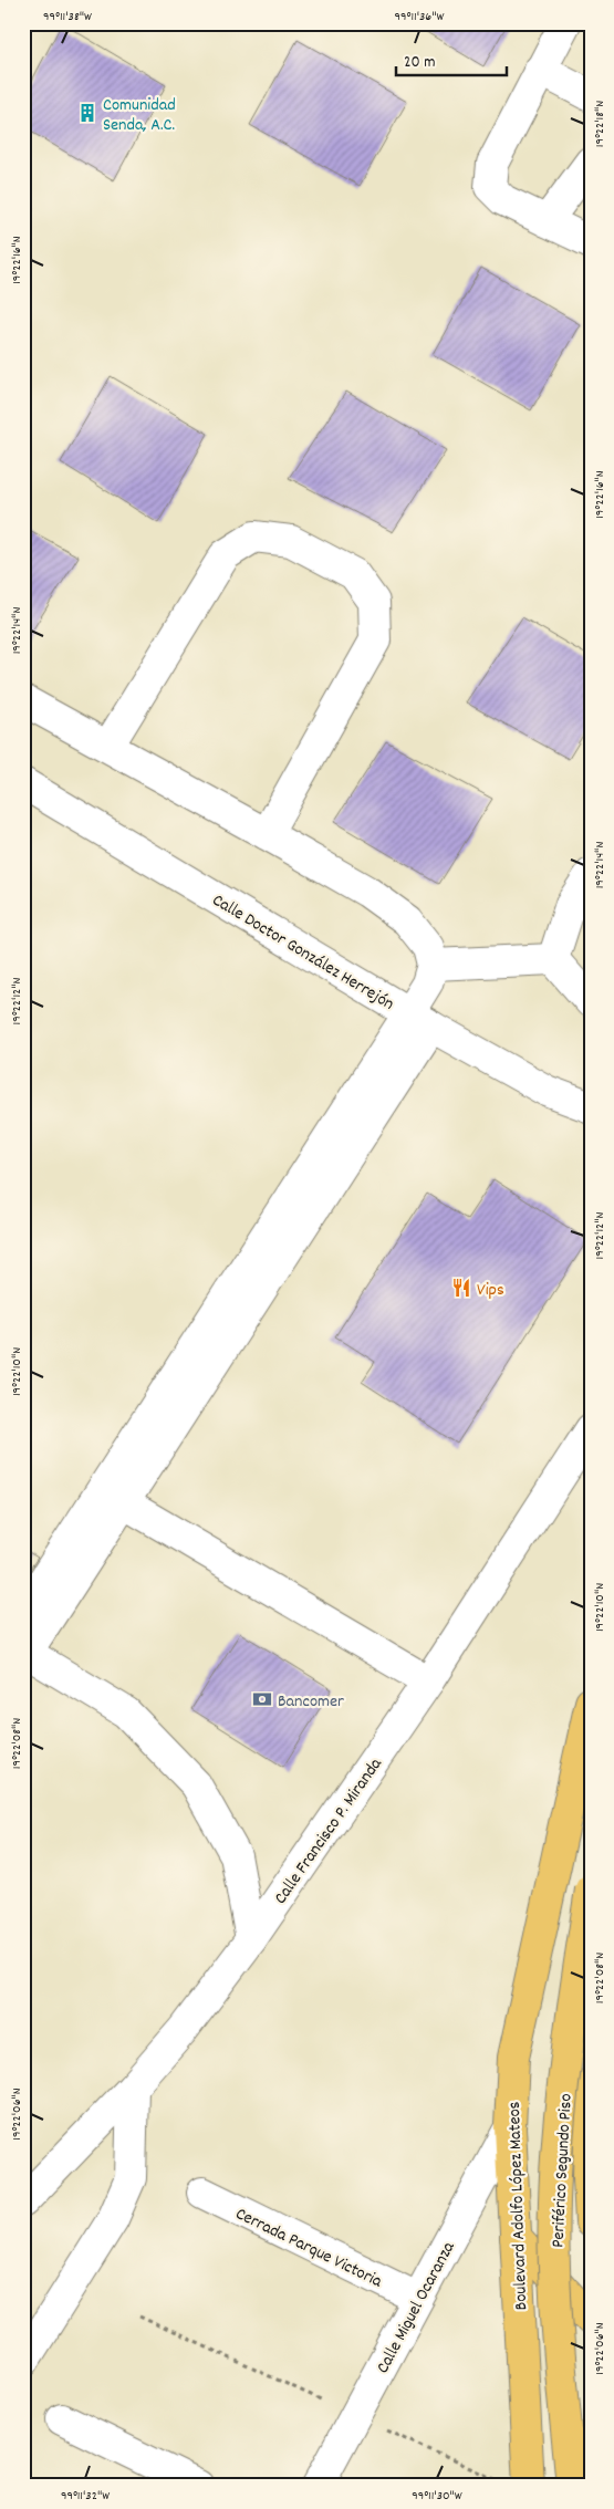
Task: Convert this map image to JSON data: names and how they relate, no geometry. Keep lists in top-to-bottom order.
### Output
{
  "streets": {
    "main road": ["Periférico Segundo Piso", "Boulevard Adolfo López Mateos"],
    "street": [
      "Calle Doctor González Herrejón",
      "Calle Francisco P. Miranda",
      "Cerrada Parque Victoria",
      "Calle Miguel Ocaranza"
    ]
  },
  "crossings": [
    ["Boulevard Adolfo López Mateos", "Calle Miguel Ocaranza"],
    ["Cerrada Parque Victoria", "Calle Miguel Ocaranza"]
  ],
  "places": {
    "building": ["Comunidad Senda, A.C."],
    "restaurant": ["Vips"],
    "bank": ["Bancomer"]
  },
  "scale_bar": "20 m",
  "coordinates": [
    "99°11'38\"W",
    "99°11'36\"W",
    "19°22'18\"N",
    "19°22'16\"N",
    "19°22'14\"N",
    "19°22'12\"N",
    "19°22'10\"N",
    "19°22'08\"N",
    "19°22'06\"N",
    "99°11'32\"W",
    "99°11'30\"W"
  ]
}
